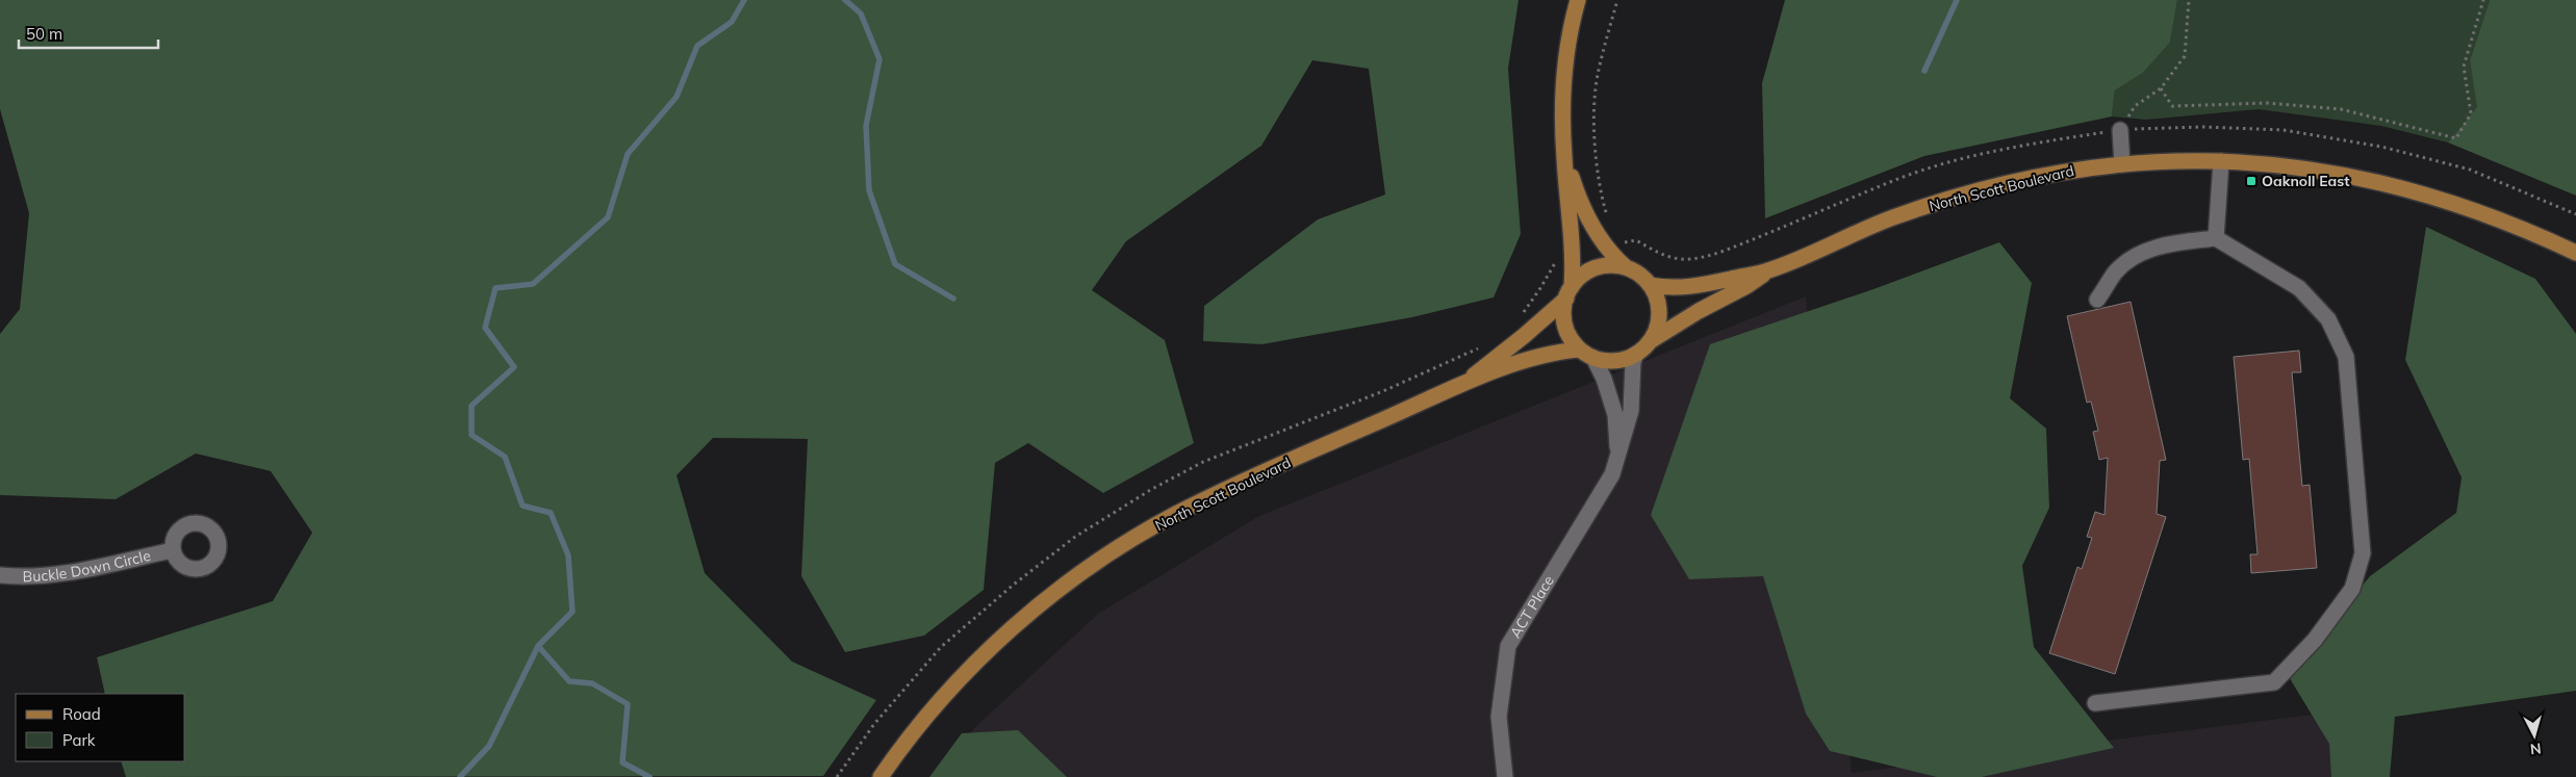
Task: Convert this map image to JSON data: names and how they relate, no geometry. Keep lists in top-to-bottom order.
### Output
{
  "streets": {
    "main road": ["North Scott Boulevard"],
    "street": ["Buckle Down Circle", "ACT Place"]
  },
  "crossings": [
    ["North Scott Boulevard", "ACT Place"]
  ],
  "places": {
    "transit": ["Oaknoll East"]
  },
  "legend": ["Road", "Park"],
  "scale_bar": "50 m",
  "north": "bottom"
}
